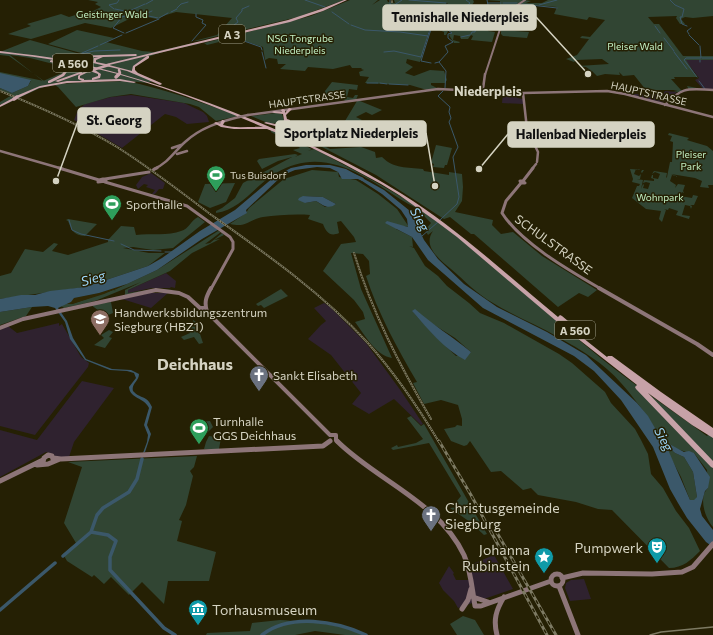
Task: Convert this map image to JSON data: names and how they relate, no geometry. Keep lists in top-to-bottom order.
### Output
{
  "streets": {
    "highway": ["A 3", "A 560"],
    "main road": ["HAUPTSTRASSE", "SCHULSTRASSE"]
  },
  "crossings": [
    ["A 560", "HAUPTSTRASSE"],
    ["HAUPTSTRASSE", "SCHULSTRASSE"]
  ],
  "districts": ["Niederpleis", "Deichhaus"],
  "water": ["Sieg"],
  "parks": [
    "Geistinger Wald",
    "NSG Tongrube Niederpleis",
    "Pleiser Wald",
    "Pleiser Park",
    "Wohnpark"
  ],
  "places": {
    "other": [
      "Tennishalle Niederpleis",
      "Hallenbad Niederpleis",
      "St. Georg",
      "Sportplatz Niederpleis"
    ],
    "sports": ["Tus Buisdorf", "Sporthalle", "Turnhalle GGS Deichhaus"],
    "school or university": ["Handwerksbildungszentrum Siegburg (HBZ1)"],
    "church": ["Sankt Elisabeth", "Christusgemeinde Siegburg"],
    "theatre": ["Pumpwerk"],
    "place": ["Johanna Rubinstein"],
    "museum": ["Torhausmuseum"]
  }
}
